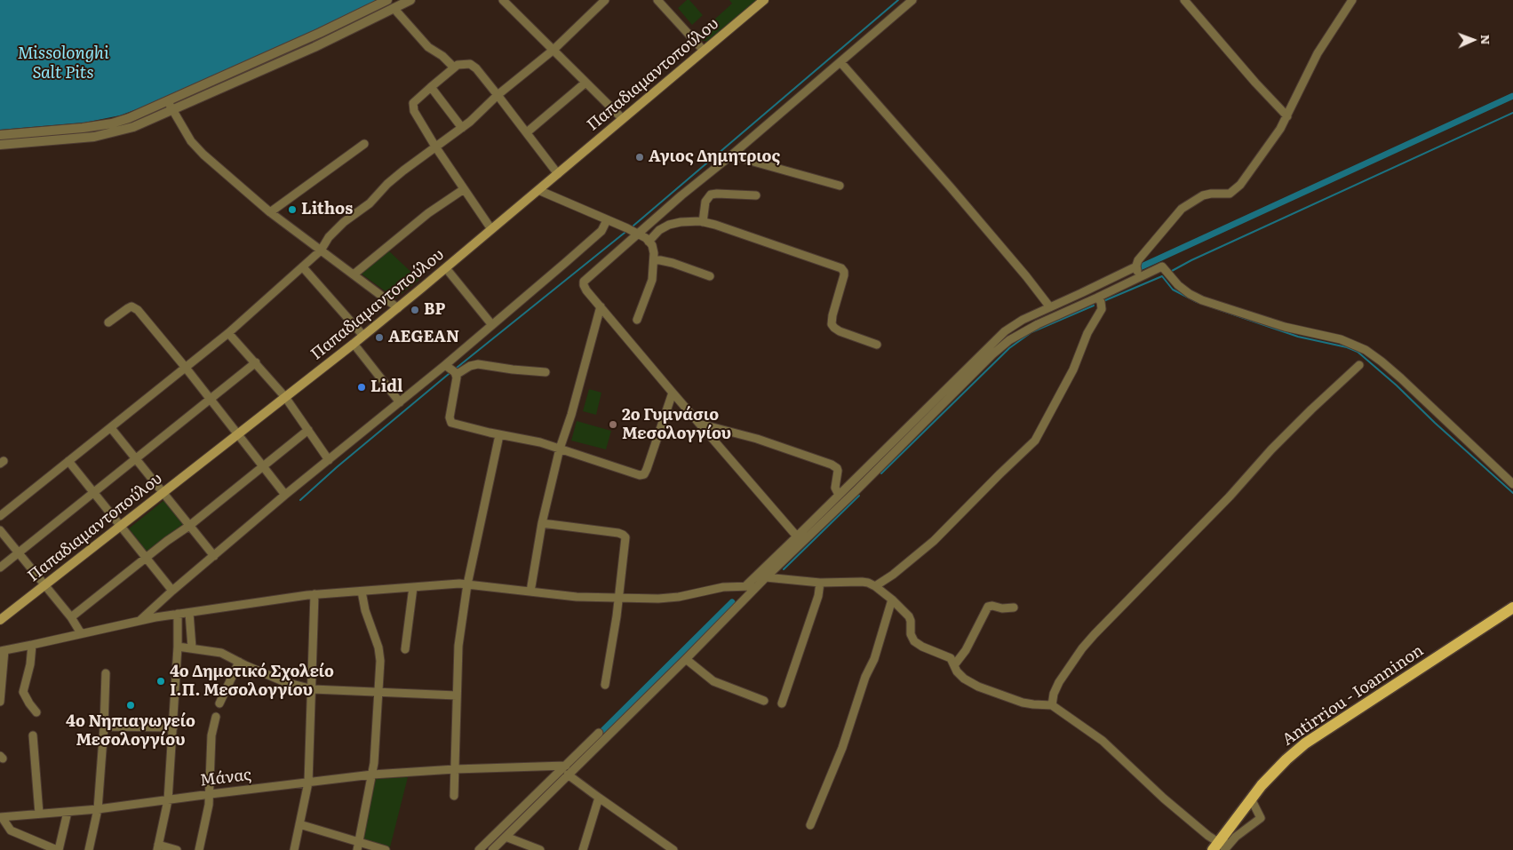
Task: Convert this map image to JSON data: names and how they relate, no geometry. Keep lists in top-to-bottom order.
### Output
{
  "streets": {
    "main road": ["Παπαδιαμαντοπούλου", "Antirriou - Ioanninon"],
    "street": ["Μάνας"]
  },
  "water": ["Missolonghi Salt Pits"],
  "places": [
    "Αγιος Δημητριος",
    "Lithos",
    "BP",
    "AEGEAN",
    "Lidl",
    "2ο Γυμνάσιο Μεσολογγίου",
    "4ο Δημοτικό Σχολείο Ι.Π. Μεσολογγίου",
    "4ο Νηπιαγωγείο Μεσολογγίου"
  ],
  "north": "right"
}
